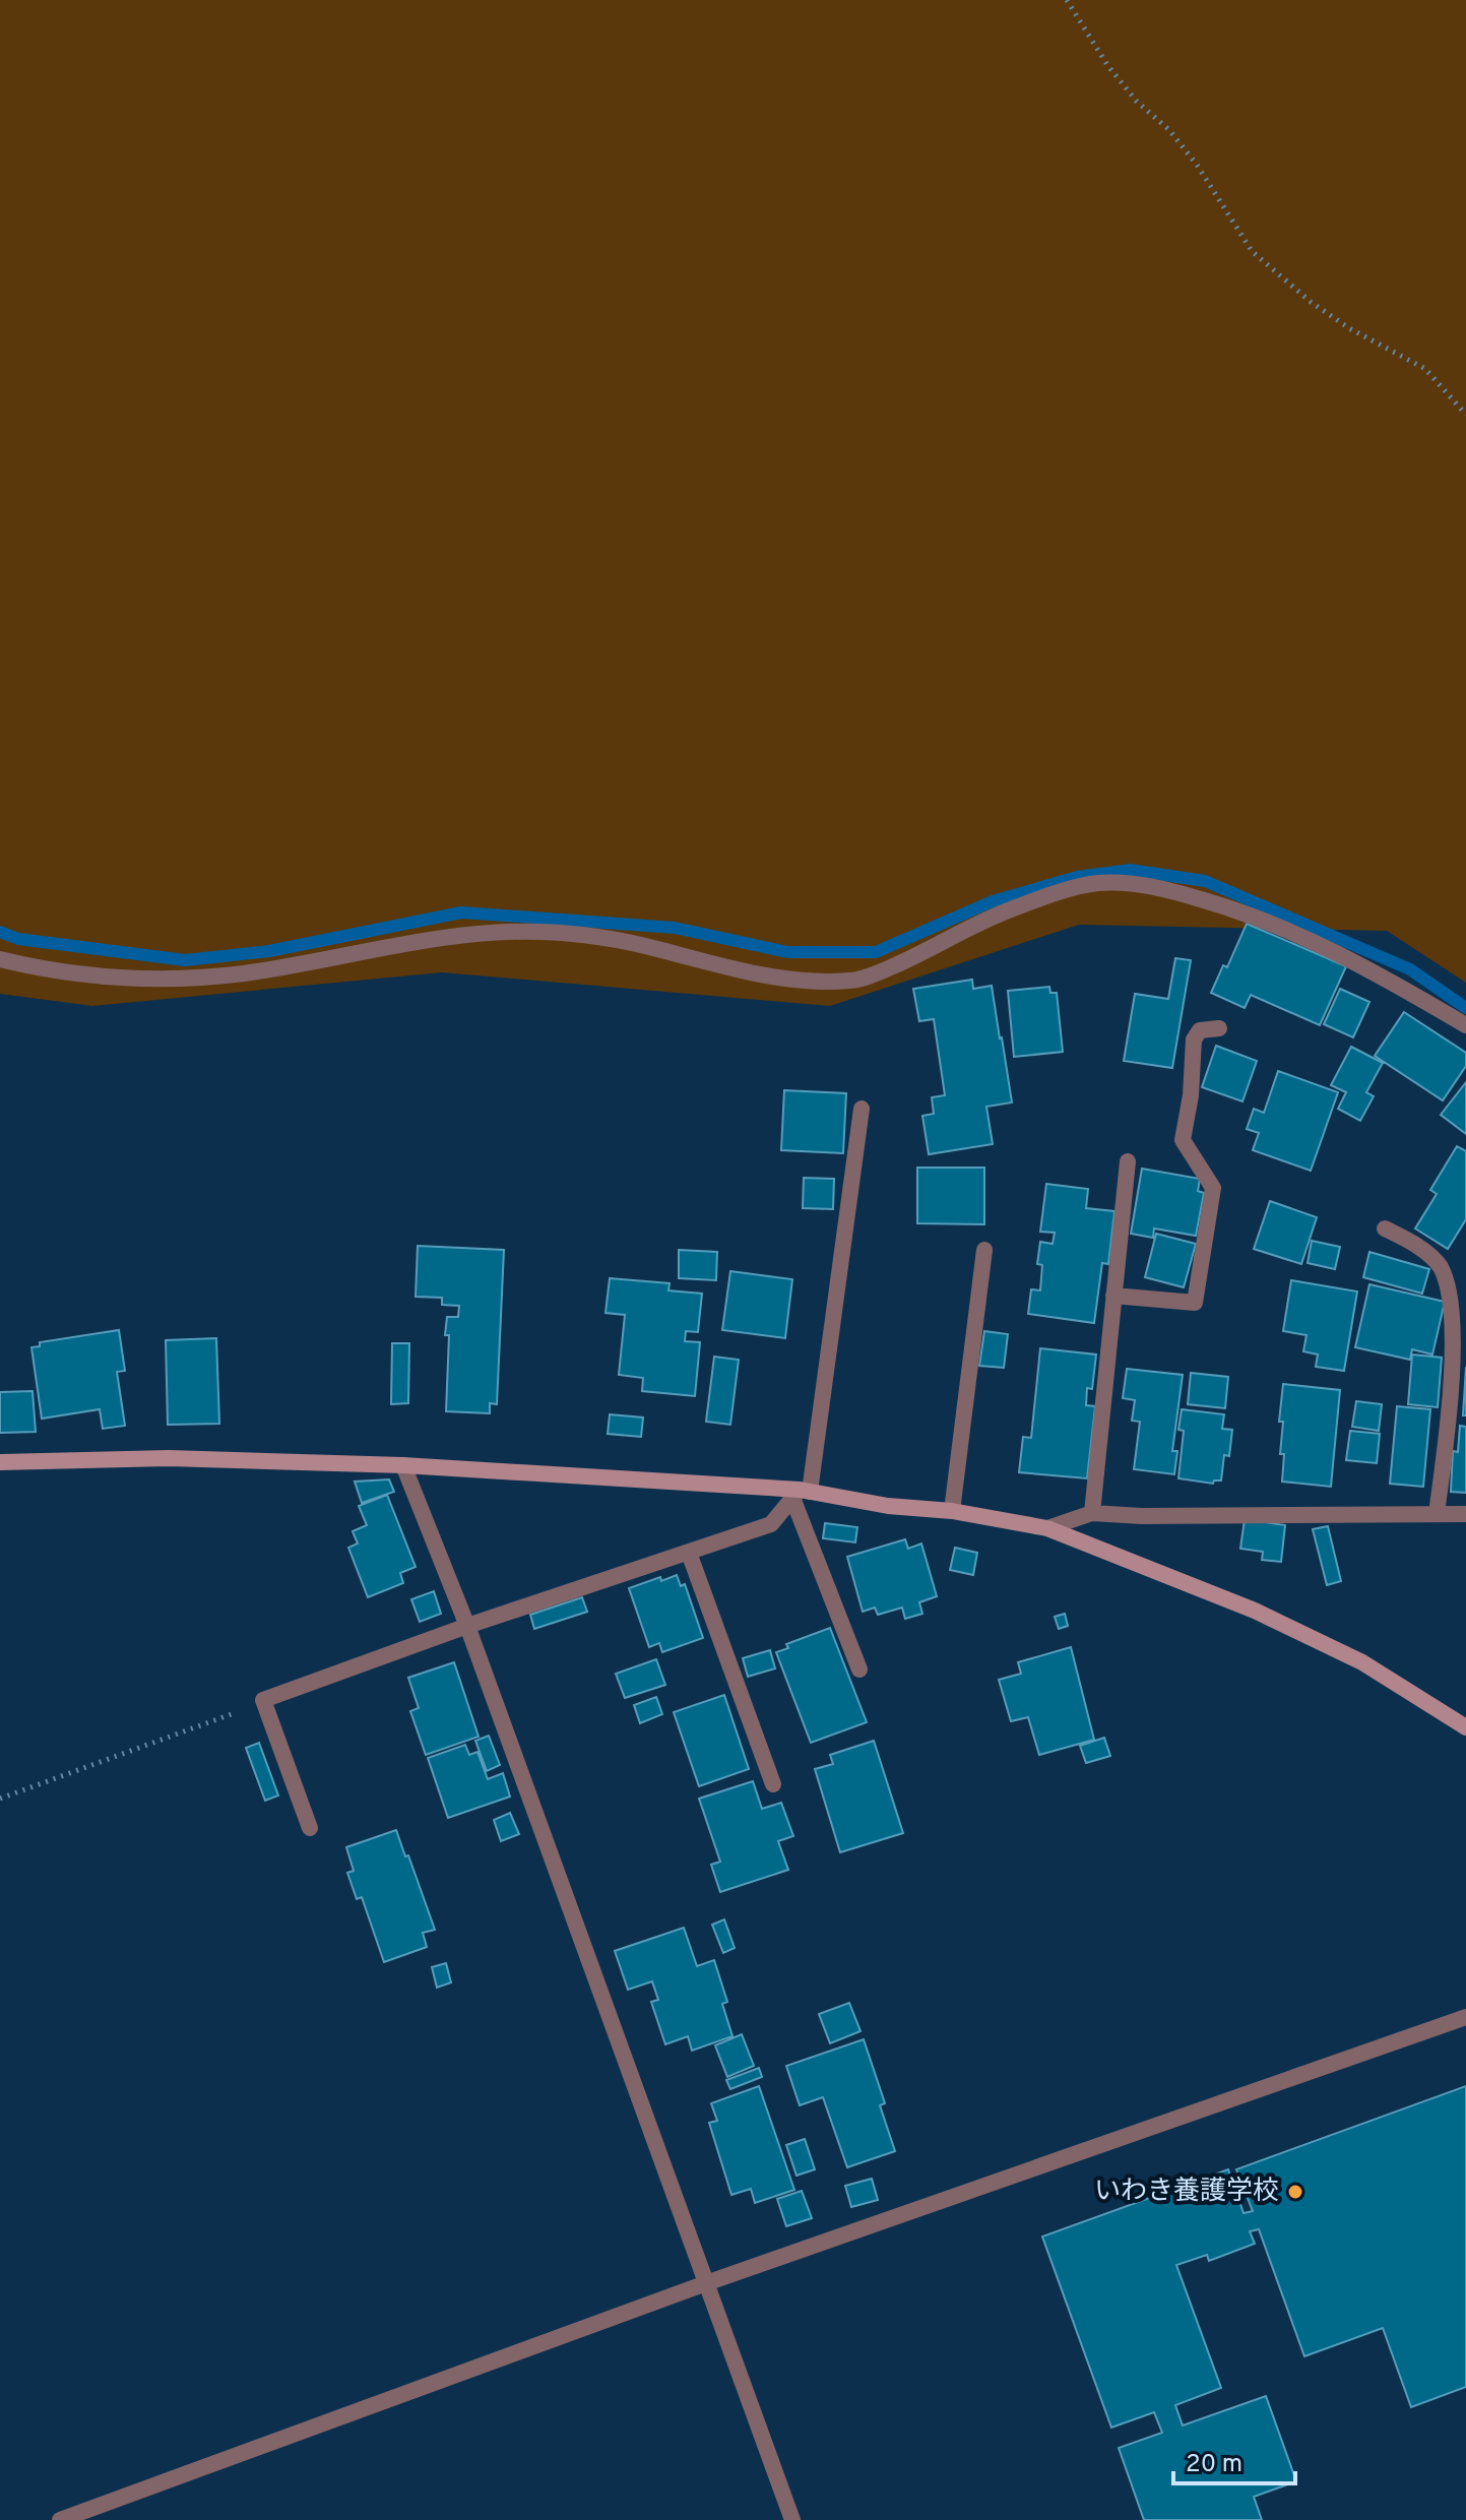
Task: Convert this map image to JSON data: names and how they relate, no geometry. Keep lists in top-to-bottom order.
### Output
{
  "places": ["いわき養護学校"],
  "scale_bar": "20 m"
}
